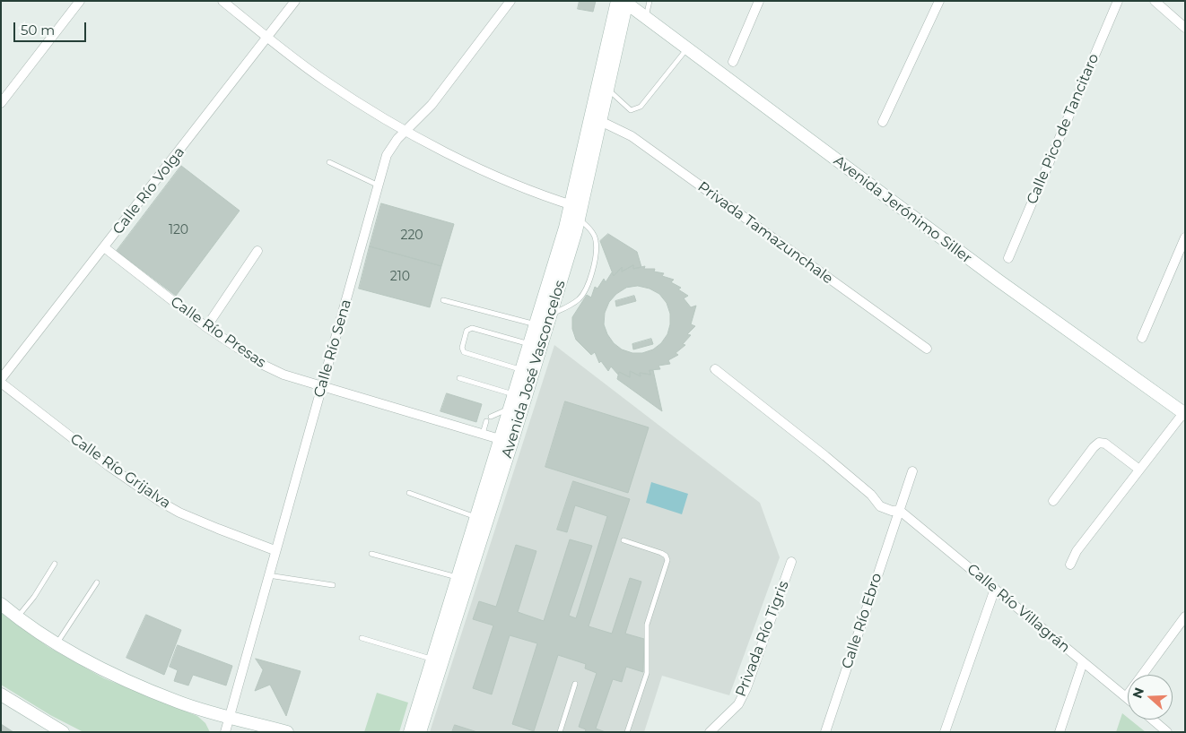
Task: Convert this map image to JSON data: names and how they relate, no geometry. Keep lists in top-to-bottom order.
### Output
{
  "streets": {
    "main road": ["Avenida Jerónimo Siller", "Avenida José Vasconcelos"],
    "street": [
      "Calle Pico de Tancitaro",
      "Calle Río Volga",
      "Privada Tamazunchale",
      "Calle Río Presas",
      "Calle Río Sena",
      "Calle Río Grijalva",
      "Calle Río Villagrán",
      "Calle Río Ebro",
      "Privada Río Tigris"
    ]
  },
  "crossings": [
    ["Calle Río Volga", "Calle Río Presas"],
    ["Calle Río Volga", "Calle Río Grijalva"],
    ["Avenida Jerónimo Siller", "Avenida José Vasconcelos"],
    ["Privada Tamazunchale", "Avenida José Vasconcelos"],
    ["Calle Río Presas", "Calle Río Sena"],
    ["Calle Río Presas", "Avenida José Vasconcelos"],
    ["Calle Río Sena", "Calle Río Grijalva"],
    ["Calle Río Villagrán", "Calle Río Ebro"]
  ],
  "house_numbers": ["120", "220", "210"],
  "scale_bar": "50 m",
  "north": "left"
}
